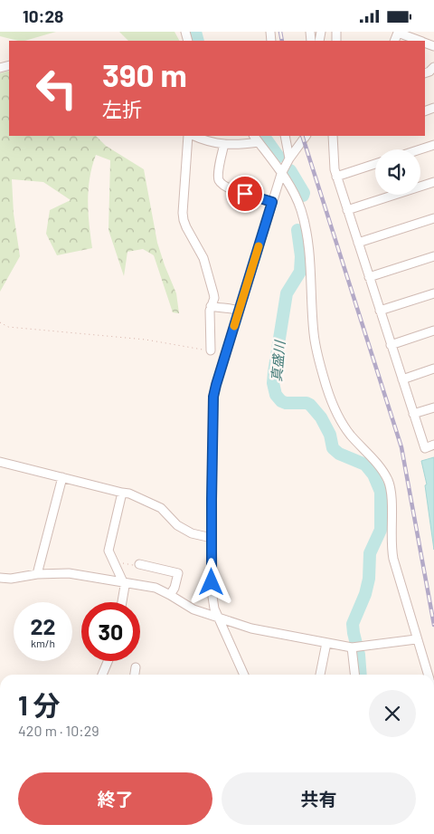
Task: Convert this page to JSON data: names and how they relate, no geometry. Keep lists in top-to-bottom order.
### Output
{
  "water": ["真盛川"],
  "page": {
    "status": "10:28",
    "turn": ["390 m", "左折"],
    "speed": "22 km/h",
    "limit": "30",
    "heading": ["1 分", "420 m · 10:29"],
    "buttons": ["終了", "共有"]
  }
}
